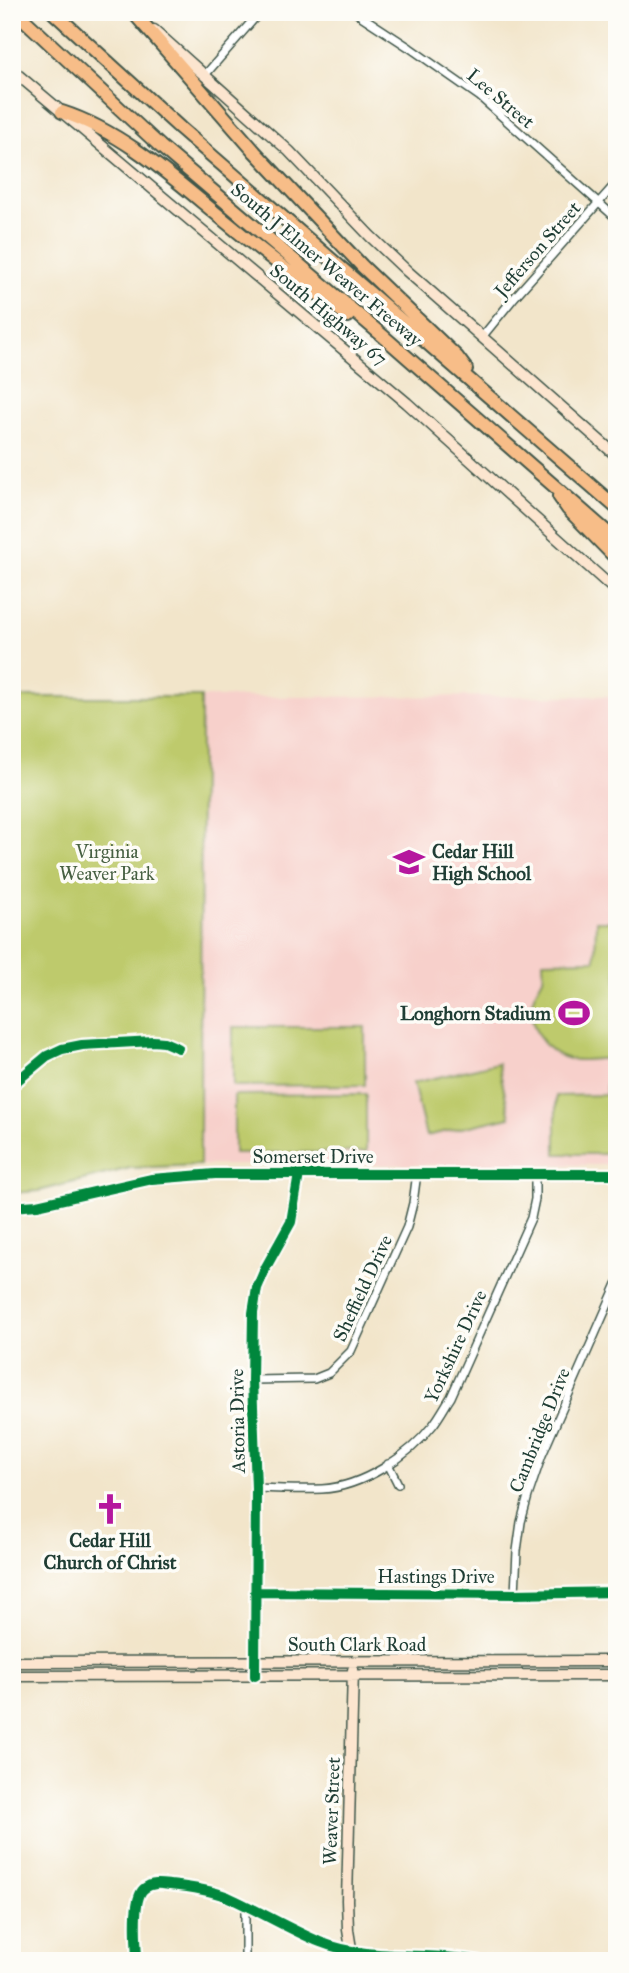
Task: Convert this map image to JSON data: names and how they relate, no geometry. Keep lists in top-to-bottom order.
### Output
{
  "streets": {
    "highway": ["South J Elmer Weaver Freeway"],
    "main road": ["South Highway 67", "South Clark Road", "Weaver Street"],
    "street": [
      "Lee Street",
      "Jefferson Street",
      "Somerset Drive",
      "Sheffield Drive",
      "Yorkshire Drive",
      "Astoria Drive",
      "Cambridge Drive",
      "Hastings Drive"
    ]
  },
  "crossings": [
    ["Lee Street", "Jefferson Street"],
    ["Somerset Drive", "Sheffield Drive"],
    ["Somerset Drive", "Yorkshire Drive"],
    ["Somerset Drive", "Astoria Drive"],
    ["Sheffield Drive", "Astoria Drive"],
    ["Yorkshire Drive", "Astoria Drive"],
    ["Astoria Drive", "Hastings Drive"],
    ["Astoria Drive", "South Clark Road"],
    ["Cambridge Drive", "Hastings Drive"],
    ["South Clark Road", "Weaver Street"]
  ],
  "parks": ["Virginia Weaver Park"],
  "places": {
    "school or university": ["Cedar Hill High School"],
    "sports": ["Longhorn Stadium"],
    "church": ["Cedar Hill Church of Christ"]
  }
}
